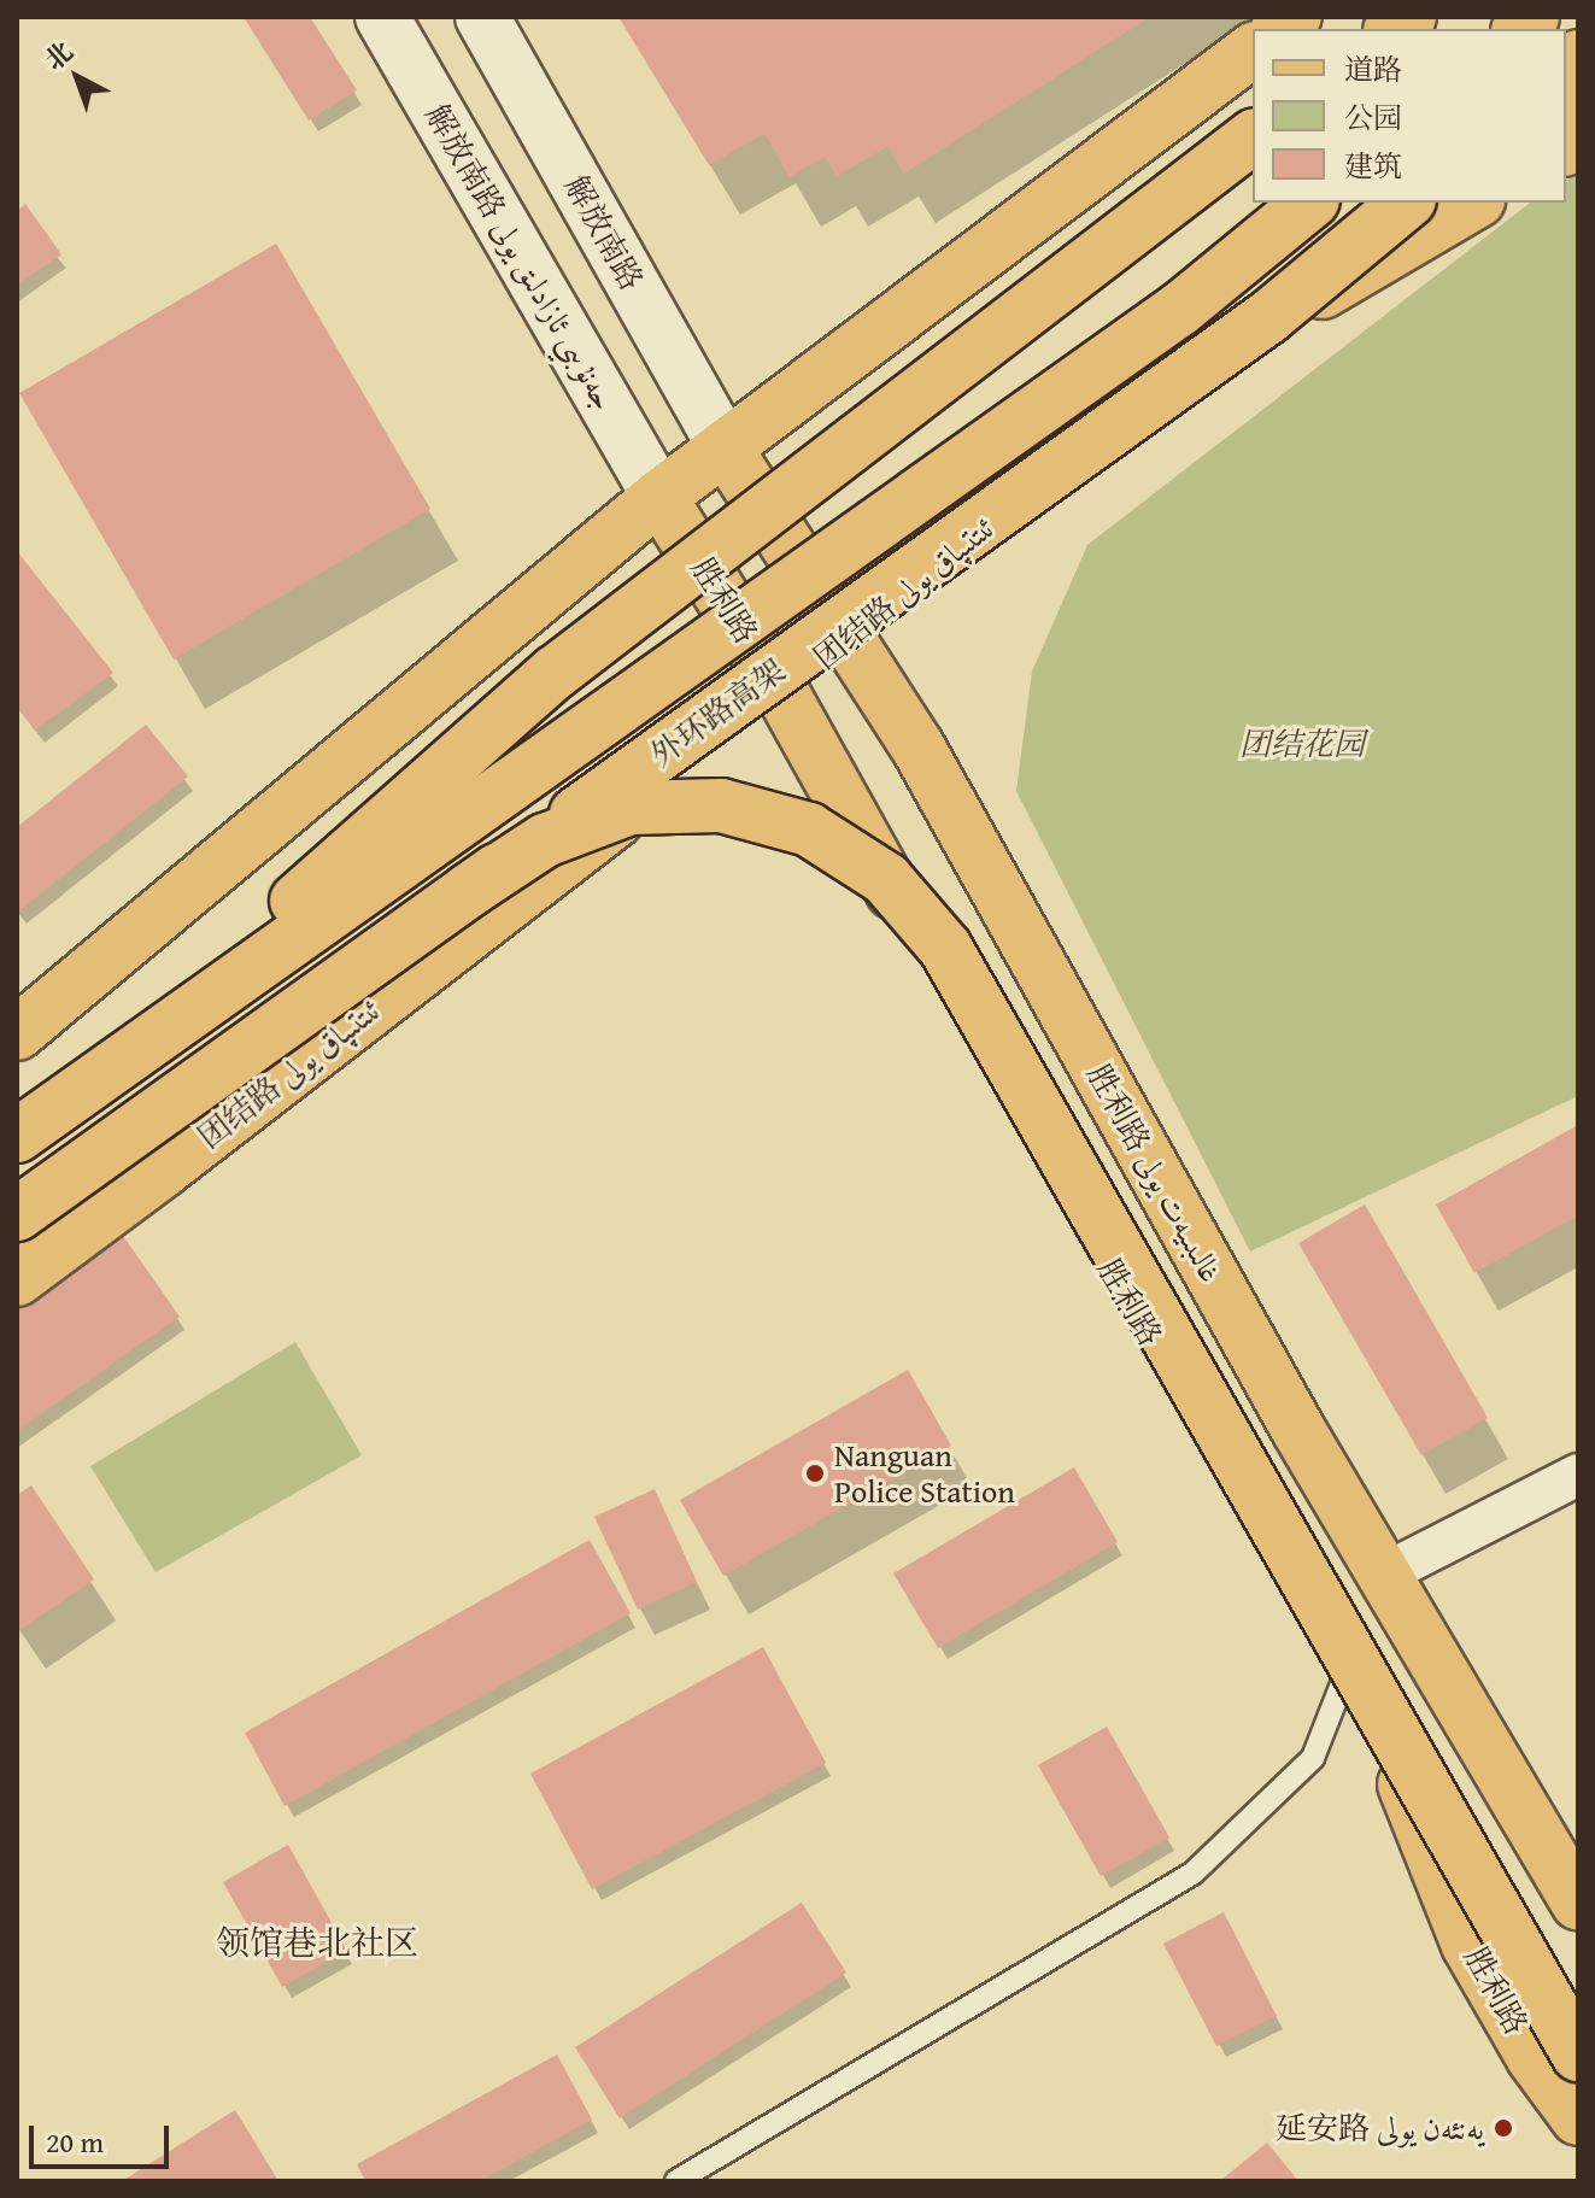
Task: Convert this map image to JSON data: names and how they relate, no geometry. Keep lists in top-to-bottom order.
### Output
{
  "streets": {
    "main road": [
      "解放南路",
      "解放南路 جەنۇبىي ئازادلىق يولى",
      "团结路 ئىتتىپاق يولى",
      "胜利路",
      "外环路高架",
      "胜利路 غالىبىيەت يولى"
    ]
  },
  "crossings": [
    ["解放南路", "胜利路 غالىبىيەت يولى"],
    ["解放南路 جەنۇبىي ئازادلىق يولى", "胜利路"],
    ["团结路 ئىتتىپاق يولى", "胜利路"],
    ["团结路 ئىتتىپاق يولى", "胜利路 غالىبىيەت يولى"]
  ],
  "districts": ["领馆巷北社区"],
  "parks": ["团结花园"],
  "places": ["Nanguan Police Station", "延安路 يەنئەن يولى"],
  "legend": ["道路", "公园", "建筑"],
  "scale_bar": "20 m",
  "north": "top left"
}
